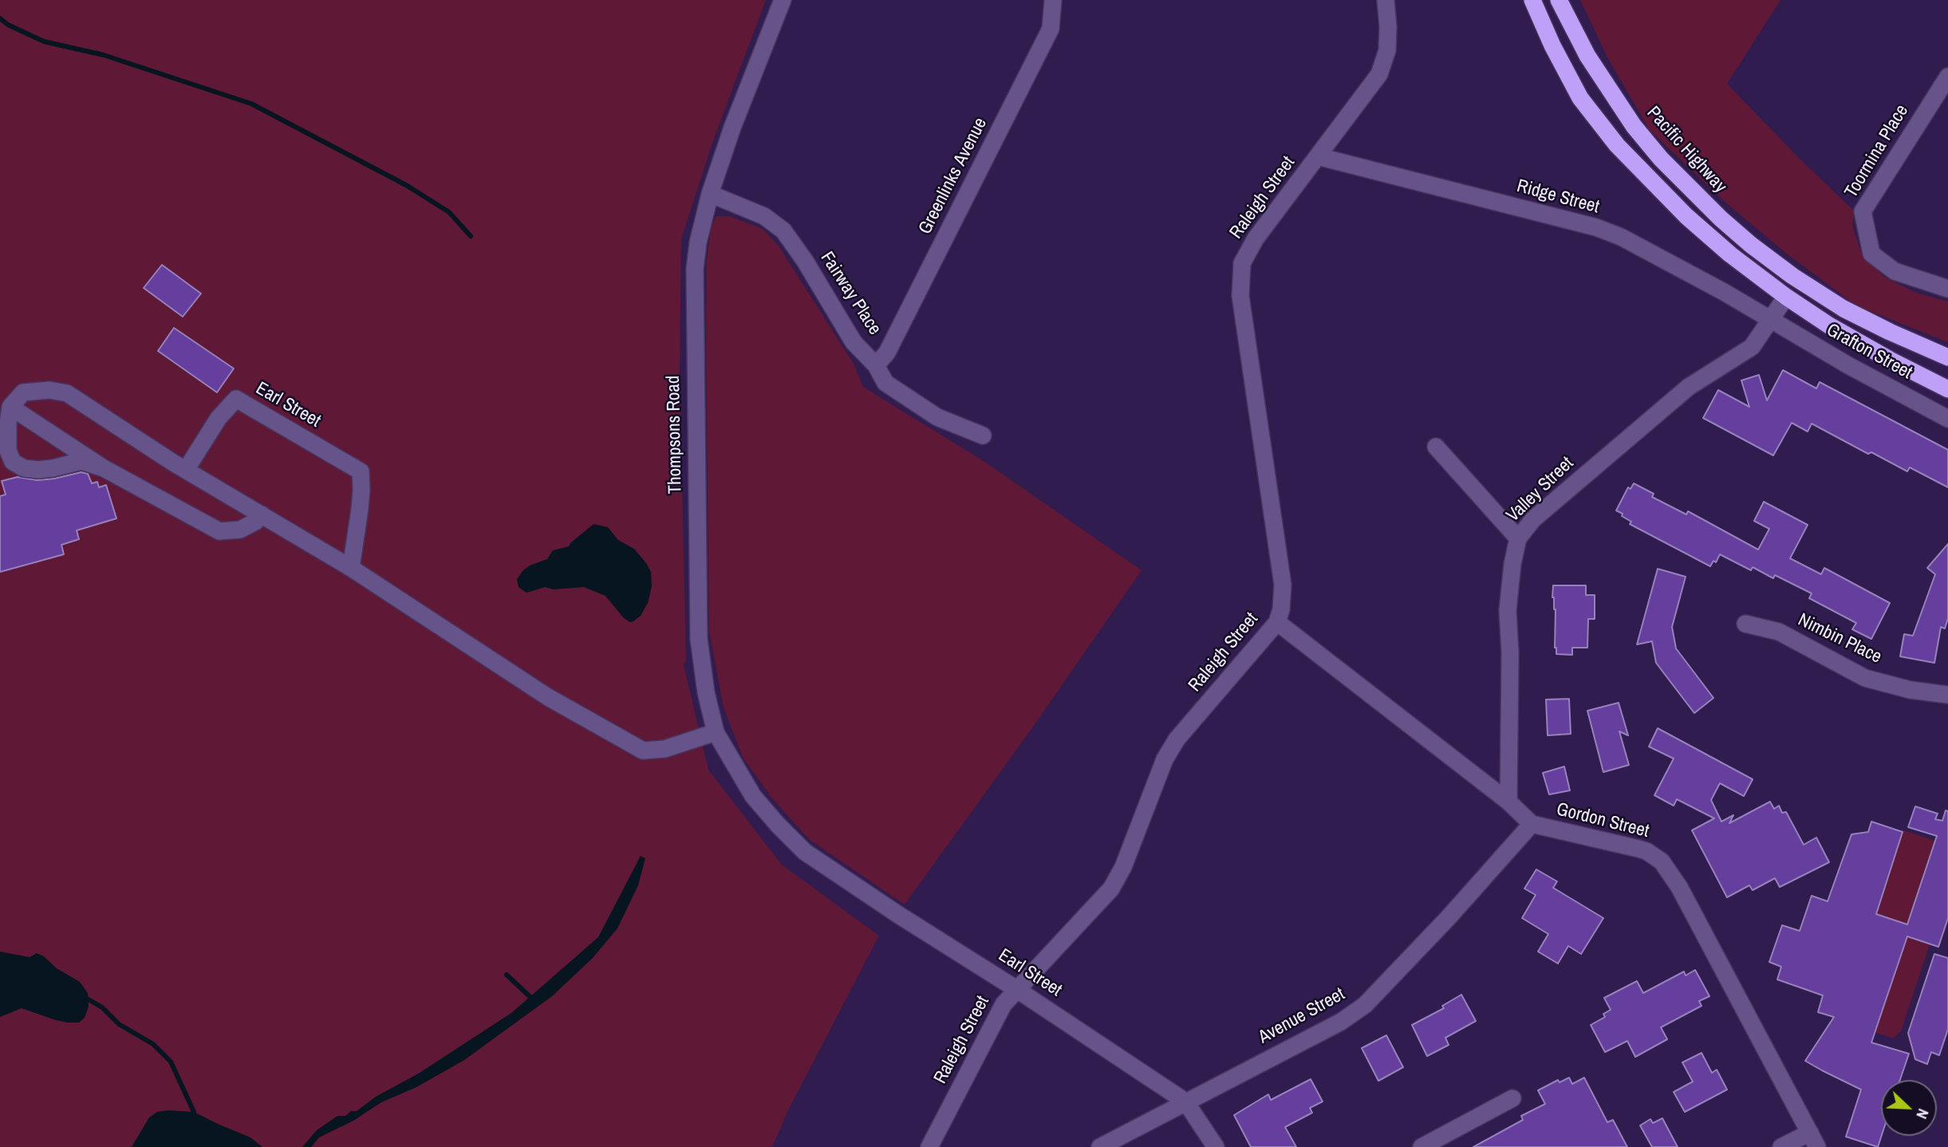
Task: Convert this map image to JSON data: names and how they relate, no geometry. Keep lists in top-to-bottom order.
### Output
{
  "streets": {
    "highway": ["Pacific Highway", "Grafton Street"],
    "street": [
      "Toormina Place",
      "Greenlinks Avenue",
      "Ridge Street",
      "Raleigh Street",
      "Fairway Place",
      "Earl Street",
      "Thompsons Road",
      "Valley Street",
      "Nimbin Place",
      "Gordon Street",
      "Avenue Street"
    ]
  },
  "crossings": [
    ["Pacific Highway", "Grafton Street"],
    ["Greenlinks Avenue", "Fairway Place"],
    ["Ridge Street", "Raleigh Street"],
    ["Ridge Street", "Grafton Street"],
    ["Ridge Street", "Valley Street"],
    ["Raleigh Street", "Earl Street"],
    ["Raleigh Street", "Gordon Street"],
    ["Fairway Place", "Thompsons Road"],
    ["Grafton Street", "Valley Street"],
    ["Earl Street", "Thompsons Road"],
    ["Earl Street", "Avenue Street"],
    ["Valley Street", "Gordon Street"],
    ["Gordon Street", "Avenue Street"]
  ],
  "north": "bottom right"
}
